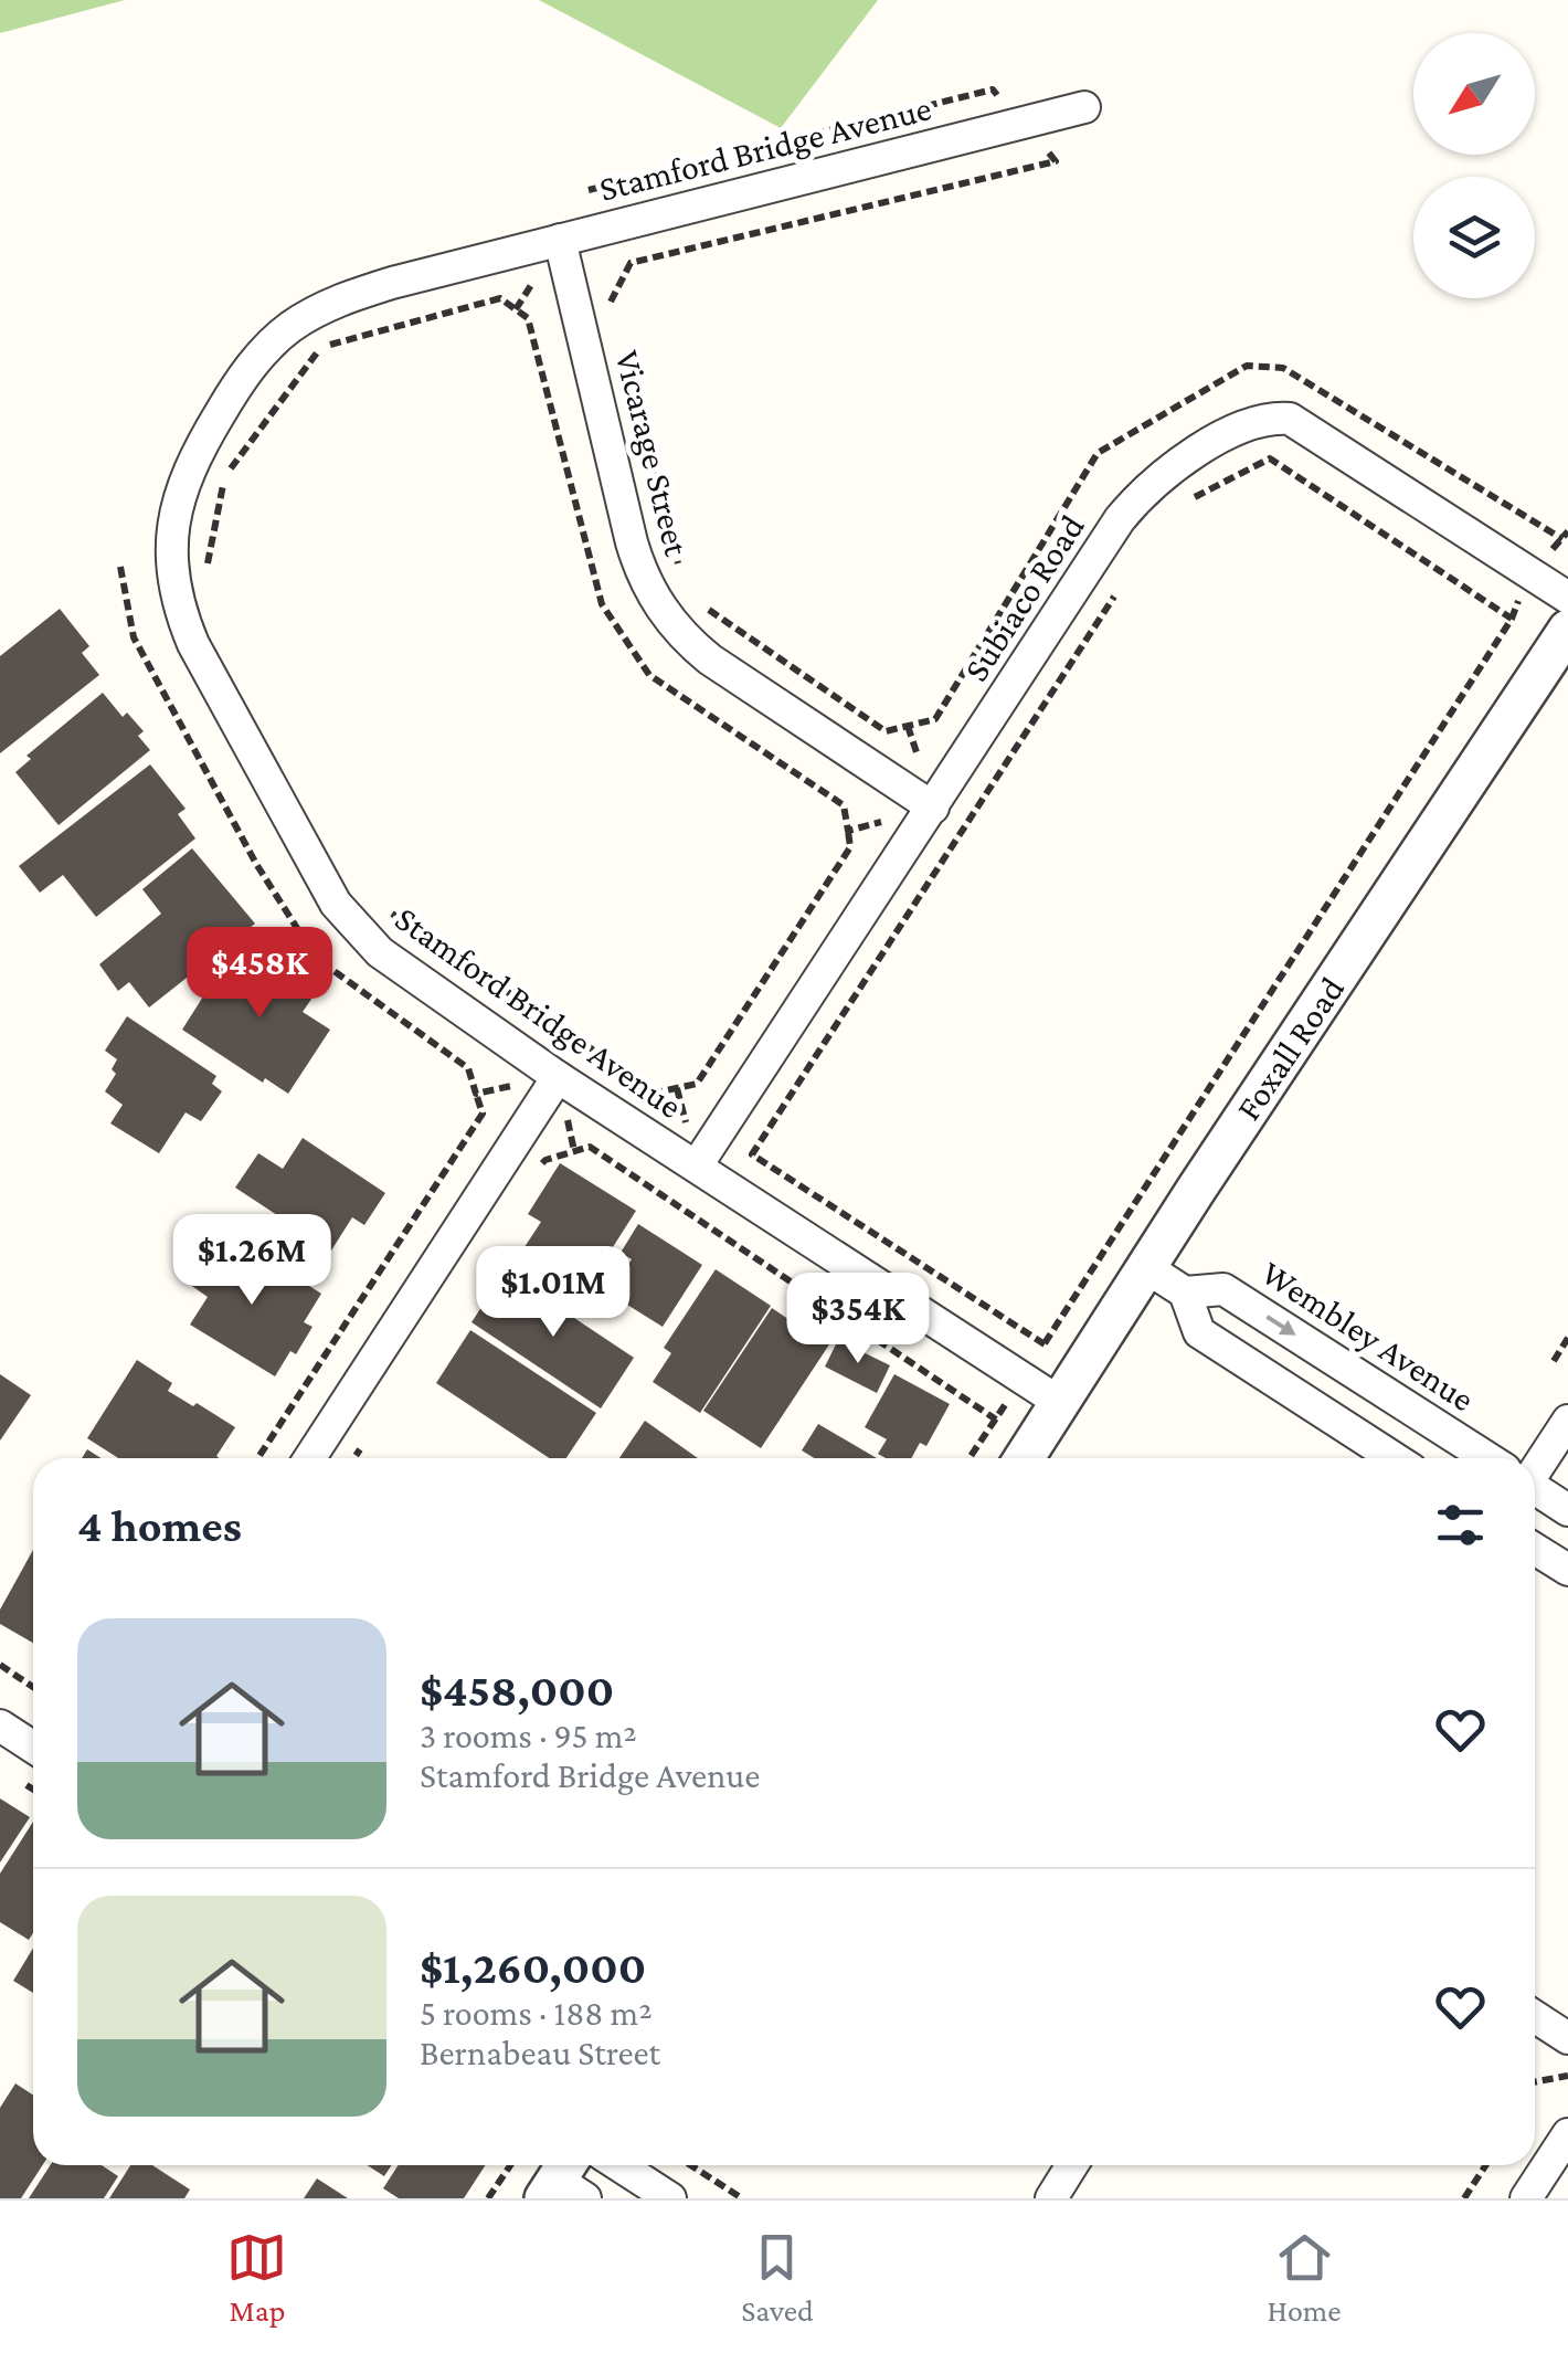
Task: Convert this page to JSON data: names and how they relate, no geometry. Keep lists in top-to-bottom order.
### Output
{
  "streets": {
    "street": [
      "Stamford Bridge Avenue",
      "Vicarage Street",
      "Subiaco Road",
      "Foxall Road",
      "Wembley Avenue"
    ]
  },
  "crossings": [
    ["Stamford Bridge Avenue", "Vicarage Street"],
    ["Stamford Bridge Avenue", "Subiaco Road"],
    ["Stamford Bridge Avenue", "Foxall Road"],
    ["Vicarage Street", "Subiaco Road"],
    ["Foxall Road", "Wembley Avenue"]
  ],
  "north": "bottom left",
  "page": {
    "price": [
      "$458K",
      "$1.26M",
      "$1.01M",
      "$354K"
    ],
    "heading": "4 homes",
    "list": [
      {
        "name": "$458,000",
        "note": "3 rooms · 95 m² · Stamford Bridge Avenue"
      },
      {
        "name": "$1,260,000",
        "note": "5 rooms · 188 m² · Bernabeau Street"
      }
    ],
    "tabs": ["Map", "Saved", "Home"]
  }
}
